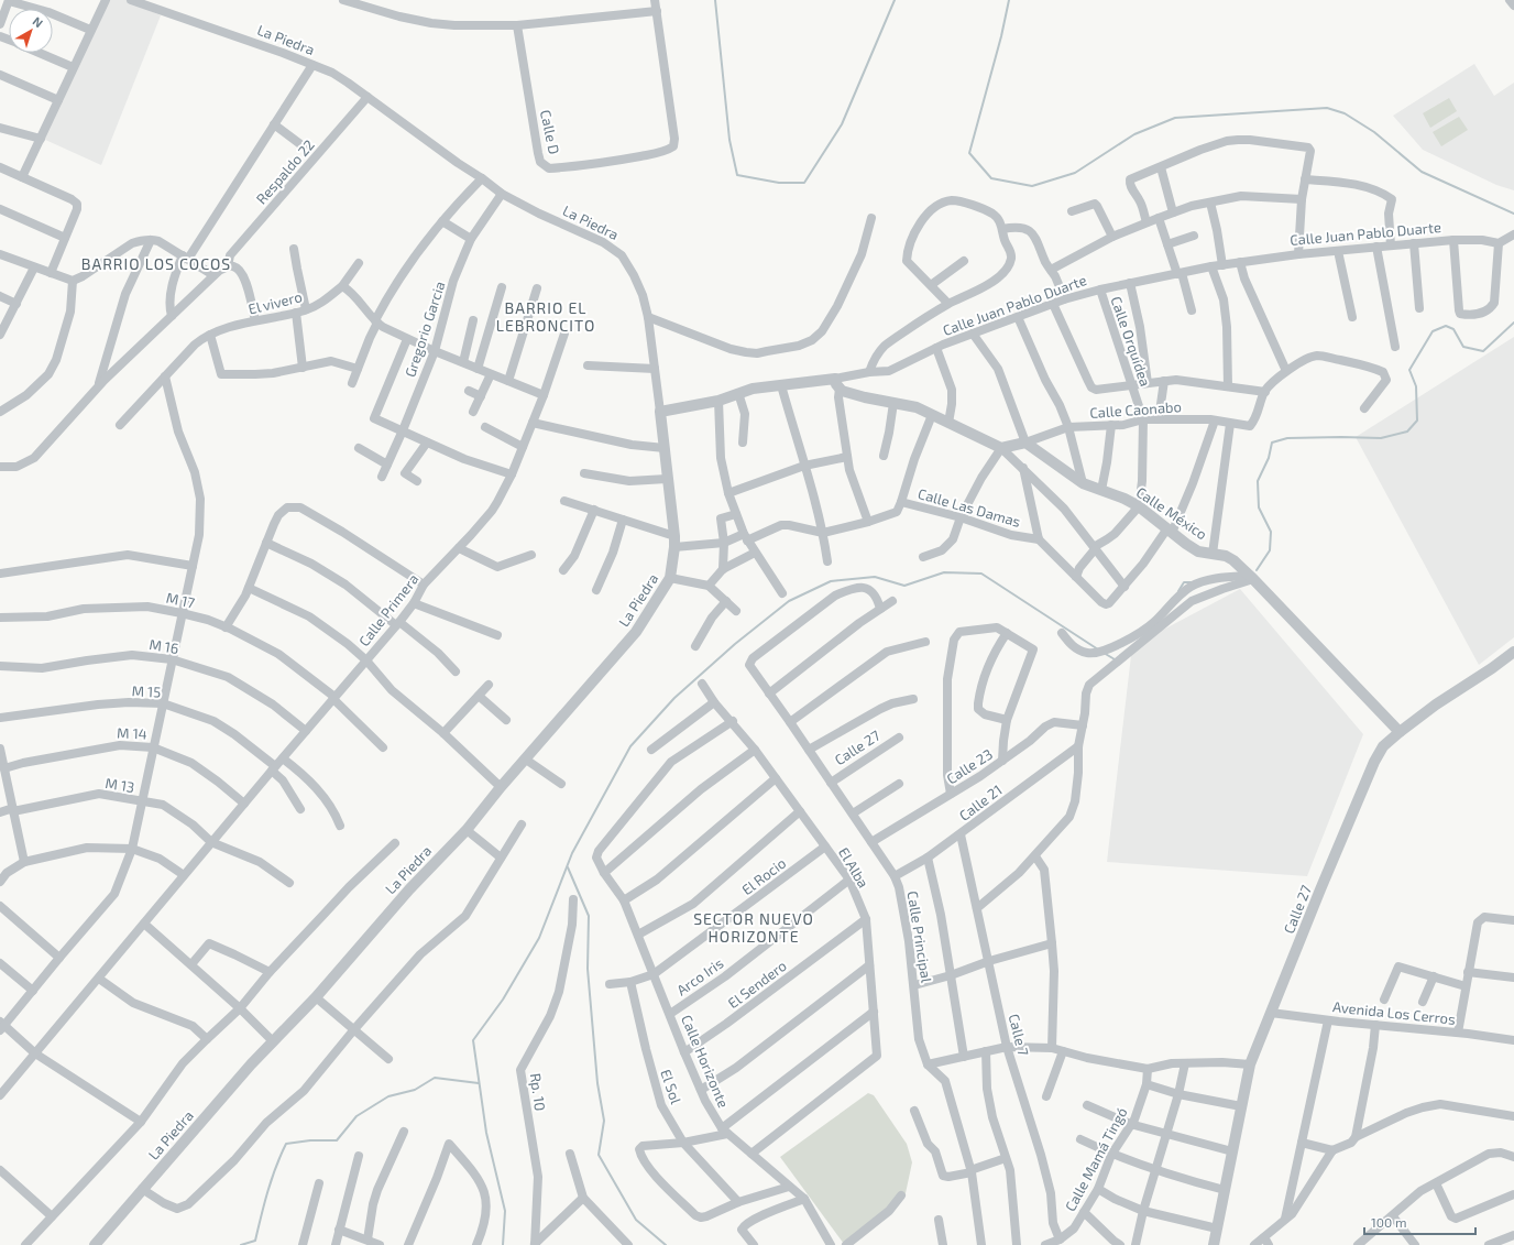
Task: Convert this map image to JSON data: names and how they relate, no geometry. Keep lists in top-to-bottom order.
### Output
{
  "streets": {
    "street": [
      "La Piedra",
      "Calle D",
      "Respaldo 22",
      "Calle Juan Pablo Duarte",
      "El vivero",
      "Gregorio Garcia",
      "Calle Orquídea",
      "Calle Caonabo",
      "Calle Las Damas",
      "Calle México",
      "M 17",
      "Calle Primera",
      "M 16",
      "M 15",
      "M 14",
      "Calle 27",
      "Calle 23",
      "M 13",
      "Calle 21",
      "El Alba",
      "El Rocio",
      "Calle Principal",
      "Arco Iris",
      "El Sendero",
      "Avenida Los Cerros",
      "Calle 7",
      "Calle Horizonte",
      "El Sol",
      "Rp. 10",
      "Calle Mamá Tingó"
    ]
  },
  "crossings": [
    ["La Piedra", "Respaldo 22"],
    ["La Piedra", "Calle Juan Pablo Duarte"],
    ["La Piedra", "Gregorio Garcia"],
    ["La Piedra", "Calle Las Damas"],
    ["Calle Juan Pablo Duarte", "Calle Orquídea"],
    ["Calle Orquídea", "Calle Caonabo"],
    ["Calle Orquídea", "Calle México"],
    ["Calle Caonabo", "Calle México"],
    ["Calle México", "Calle 27"],
    ["M 17", "Calle Primera"],
    ["Calle Primera", "M 16"],
    ["Calle Primera", "M 15"],
    ["Calle Primera", "M 14"],
    ["Calle Primera", "M 13"],
    ["Calle 27", "Calle Principal"],
    ["Calle 27", "Avenida Los Cerros"],
    ["Calle 23", "Calle Principal"],
    ["Calle 21", "Calle Principal"],
    ["Calle 21", "Calle 7"],
    ["El Alba", "El Rocio"],
    ["El Alba", "Arco Iris"],
    ["El Alba", "El Sendero"],
    ["El Alba", "Calle Horizonte"],
    ["El Rocio", "Calle Horizonte"],
    ["El Rocio", "El Sol"],
    ["Arco Iris", "Calle Horizonte"],
    ["El Sendero", "Calle Horizonte"],
    ["Calle 7", "Calle Mamá Tingó"]
  ],
  "districts": ["BARRIO LOS COCOS", "BARRIO EL LEBRONCITO", "SECTOR NUEVO HORIZONTE"],
  "scale_bar": "100 m",
  "north": "top right"
}
